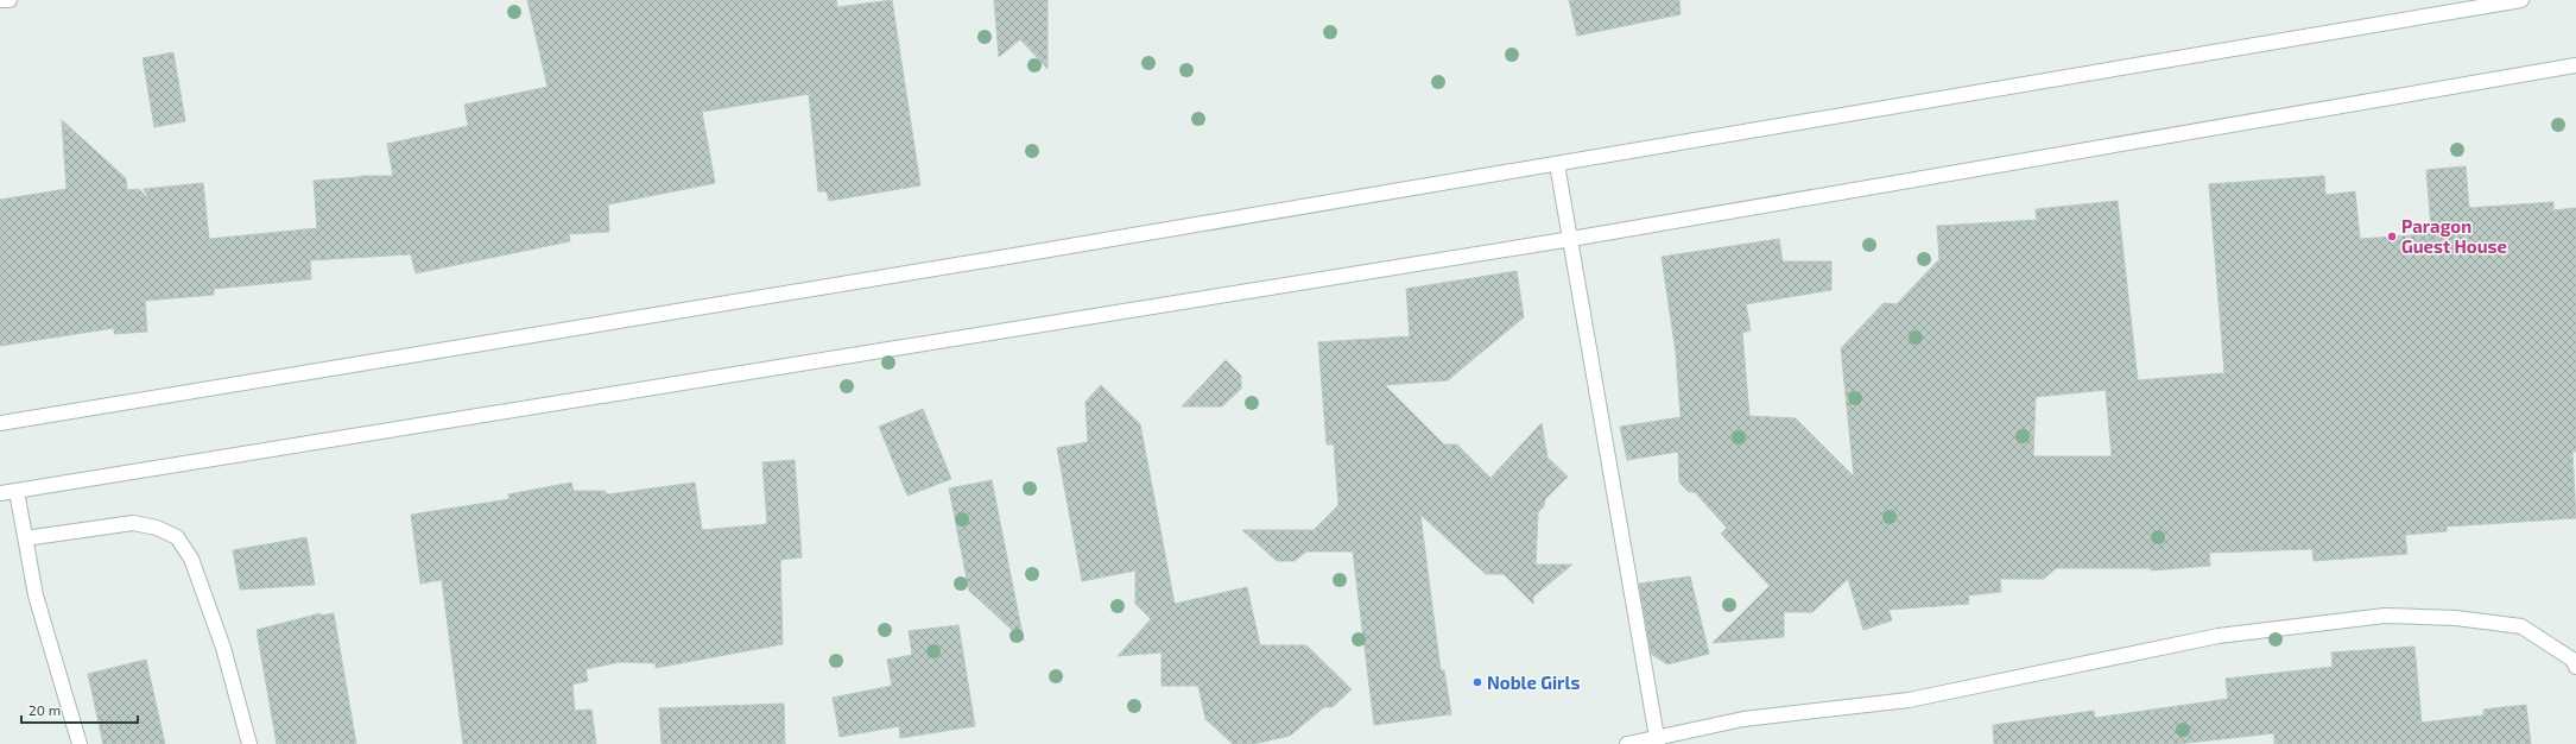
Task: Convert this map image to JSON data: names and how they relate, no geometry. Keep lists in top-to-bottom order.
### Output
{
  "places": ["Paragon Guest House", "Noble Girls"],
  "scale_bar": "20 m"
}
